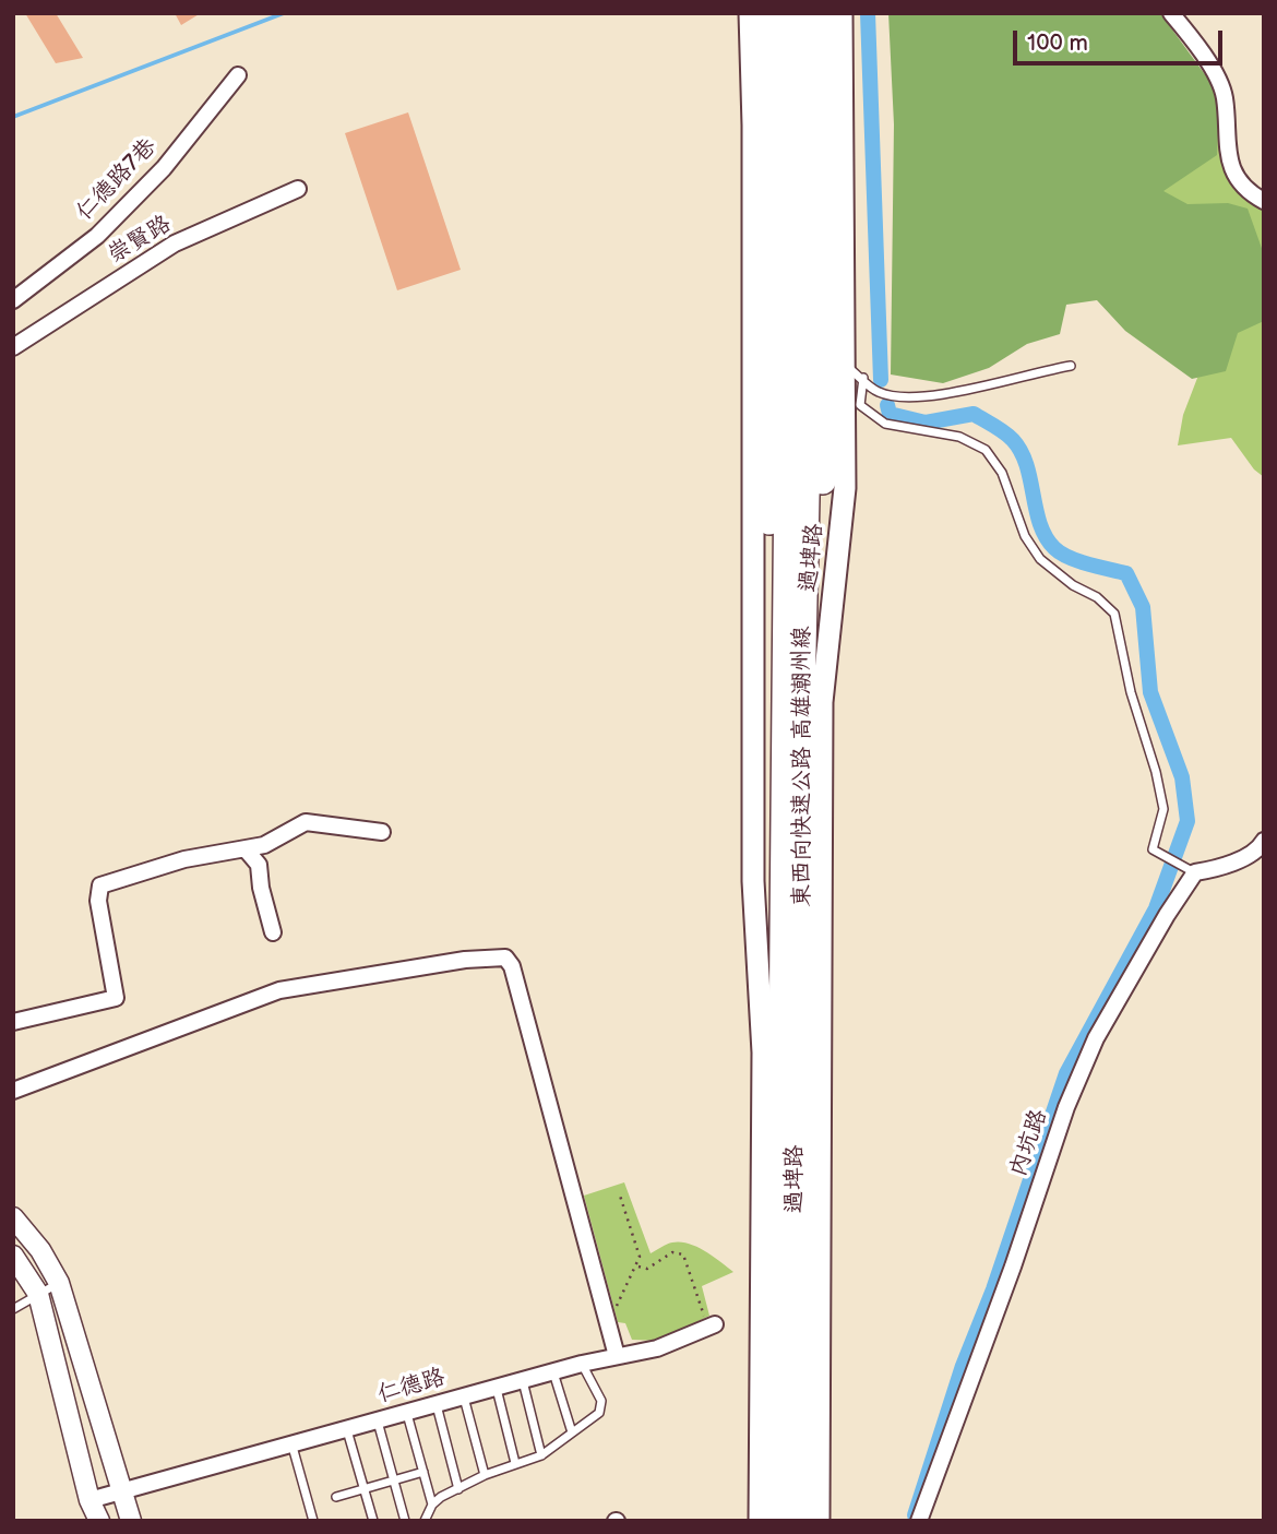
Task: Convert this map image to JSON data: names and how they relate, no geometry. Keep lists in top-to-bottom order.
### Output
{
  "streets": {
    "highway": ["東西向快速公路 高雄潮州線"],
    "main road": ["過埤路"],
    "street": [
      "仁德路7巷",
      "崇賢路",
      "內坑路",
      "仁德路"
    ]
  },
  "scale_bar": "100 m"
}
